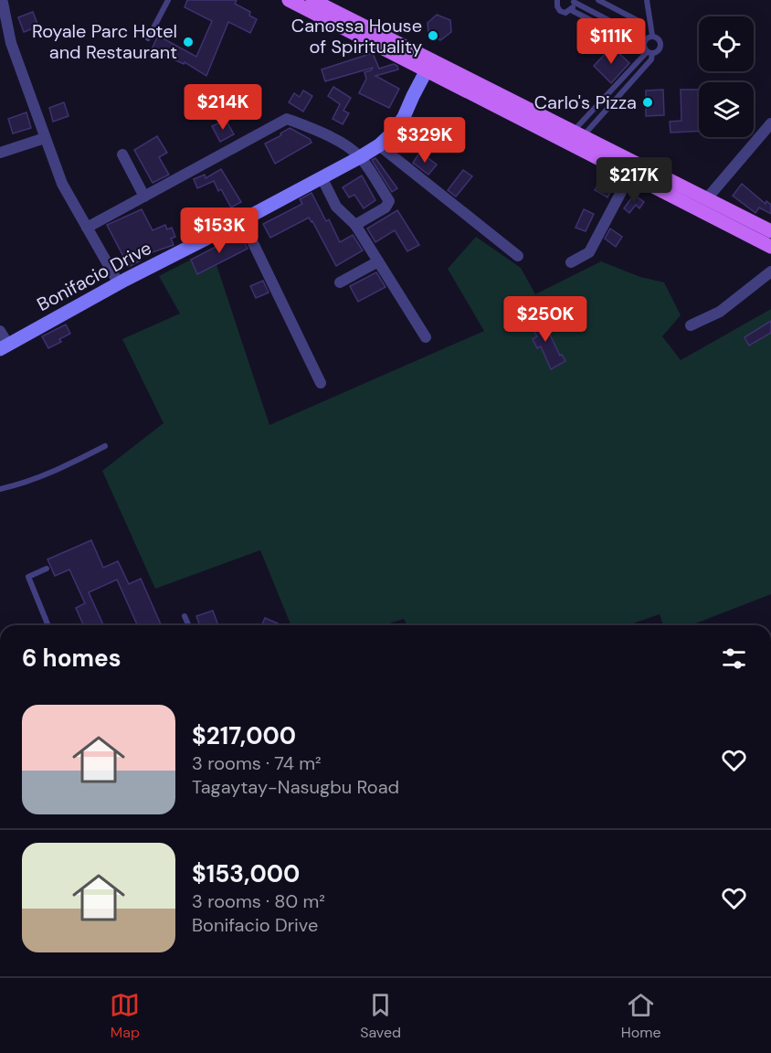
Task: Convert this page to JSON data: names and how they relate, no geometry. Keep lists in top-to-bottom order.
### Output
{
  "streets": {
    "street": ["Bonifacio Drive"]
  },
  "places": ["Canossa House of Spirituality", "Royale Parc Hotel and Restaurant", "Carlo's Pizza"],
  "page": {
    "price": [
      "$111K",
      "$214K",
      "$329K",
      "$217K",
      "$153K",
      "$250K"
    ],
    "heading": "6 homes",
    "list": [
      {
        "name": "$217,000",
        "note": "3 rooms · 74 m² · Tagaytay-Nasugbu Road"
      },
      {
        "name": "$153,000",
        "note": "3 rooms · 80 m² · Bonifacio Drive"
      }
    ],
    "tabs": ["Map", "Saved", "Home"]
  }
}
